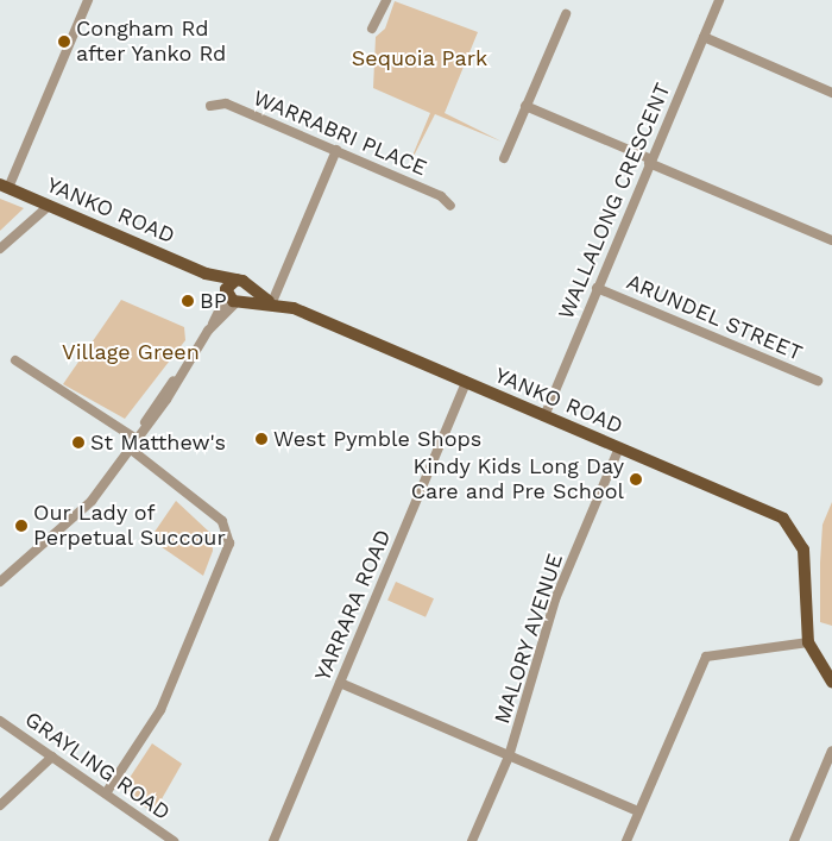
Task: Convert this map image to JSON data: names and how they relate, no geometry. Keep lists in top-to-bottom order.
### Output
{
  "streets": {
    "main road": ["YANKO ROAD"],
    "street": [
      "WARRABRI PLACE",
      "WALLALONG CRESCENT",
      "ARUNDEL STREET",
      "YARRARA ROAD",
      "MALORY AVENUE",
      "GRAYLING ROAD"
    ]
  },
  "crossings": [
    ["WALLALONG CRESCENT", "YANKO ROAD"],
    ["WALLALONG CRESCENT", "ARUNDEL STREET"],
    ["YANKO ROAD", "YARRARA ROAD"],
    ["YANKO ROAD", "MALORY AVENUE"]
  ],
  "parks": ["Sequoia Park", "Village Green"],
  "places": [
    "Congham Rd after Yanko Rd",
    "BP",
    "West Pymble Shops",
    "St Matthew's",
    "Kindy Kids Long Day Care and Pre School",
    "Our Lady of Perpetual Succour"
  ]
}
